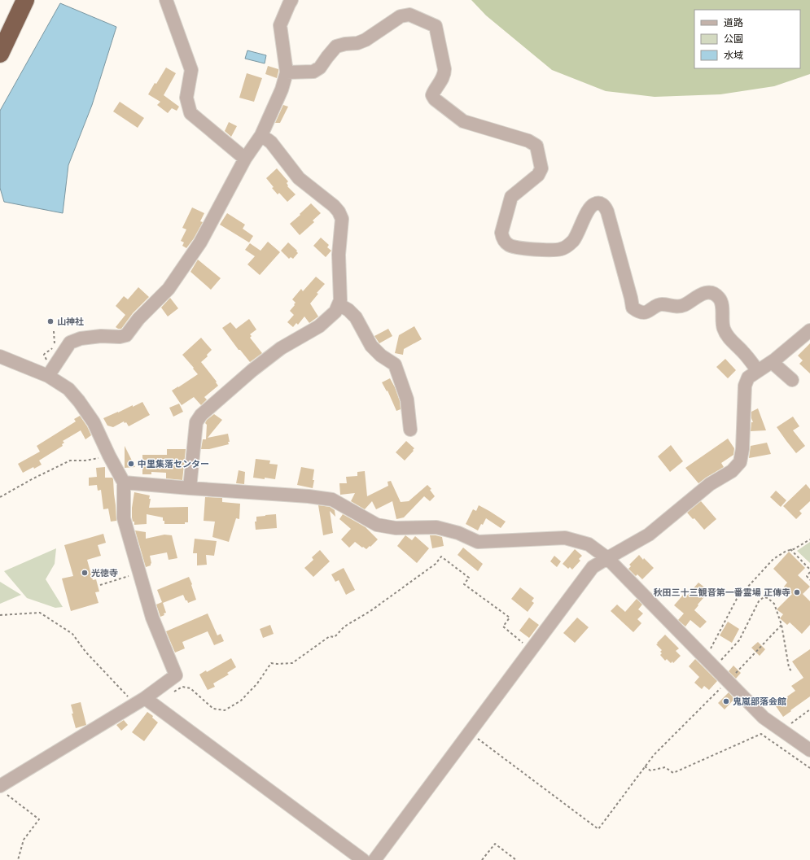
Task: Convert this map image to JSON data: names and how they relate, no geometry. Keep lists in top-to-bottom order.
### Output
{
  "places": [
    "山神社",
    "中里集落センター",
    "光徳寺",
    "秋田三十三観音第一番霊場 正傳寺",
    "鬼嵐部落会館"
  ],
  "legend": ["道路", "公園", "水域"]
}
